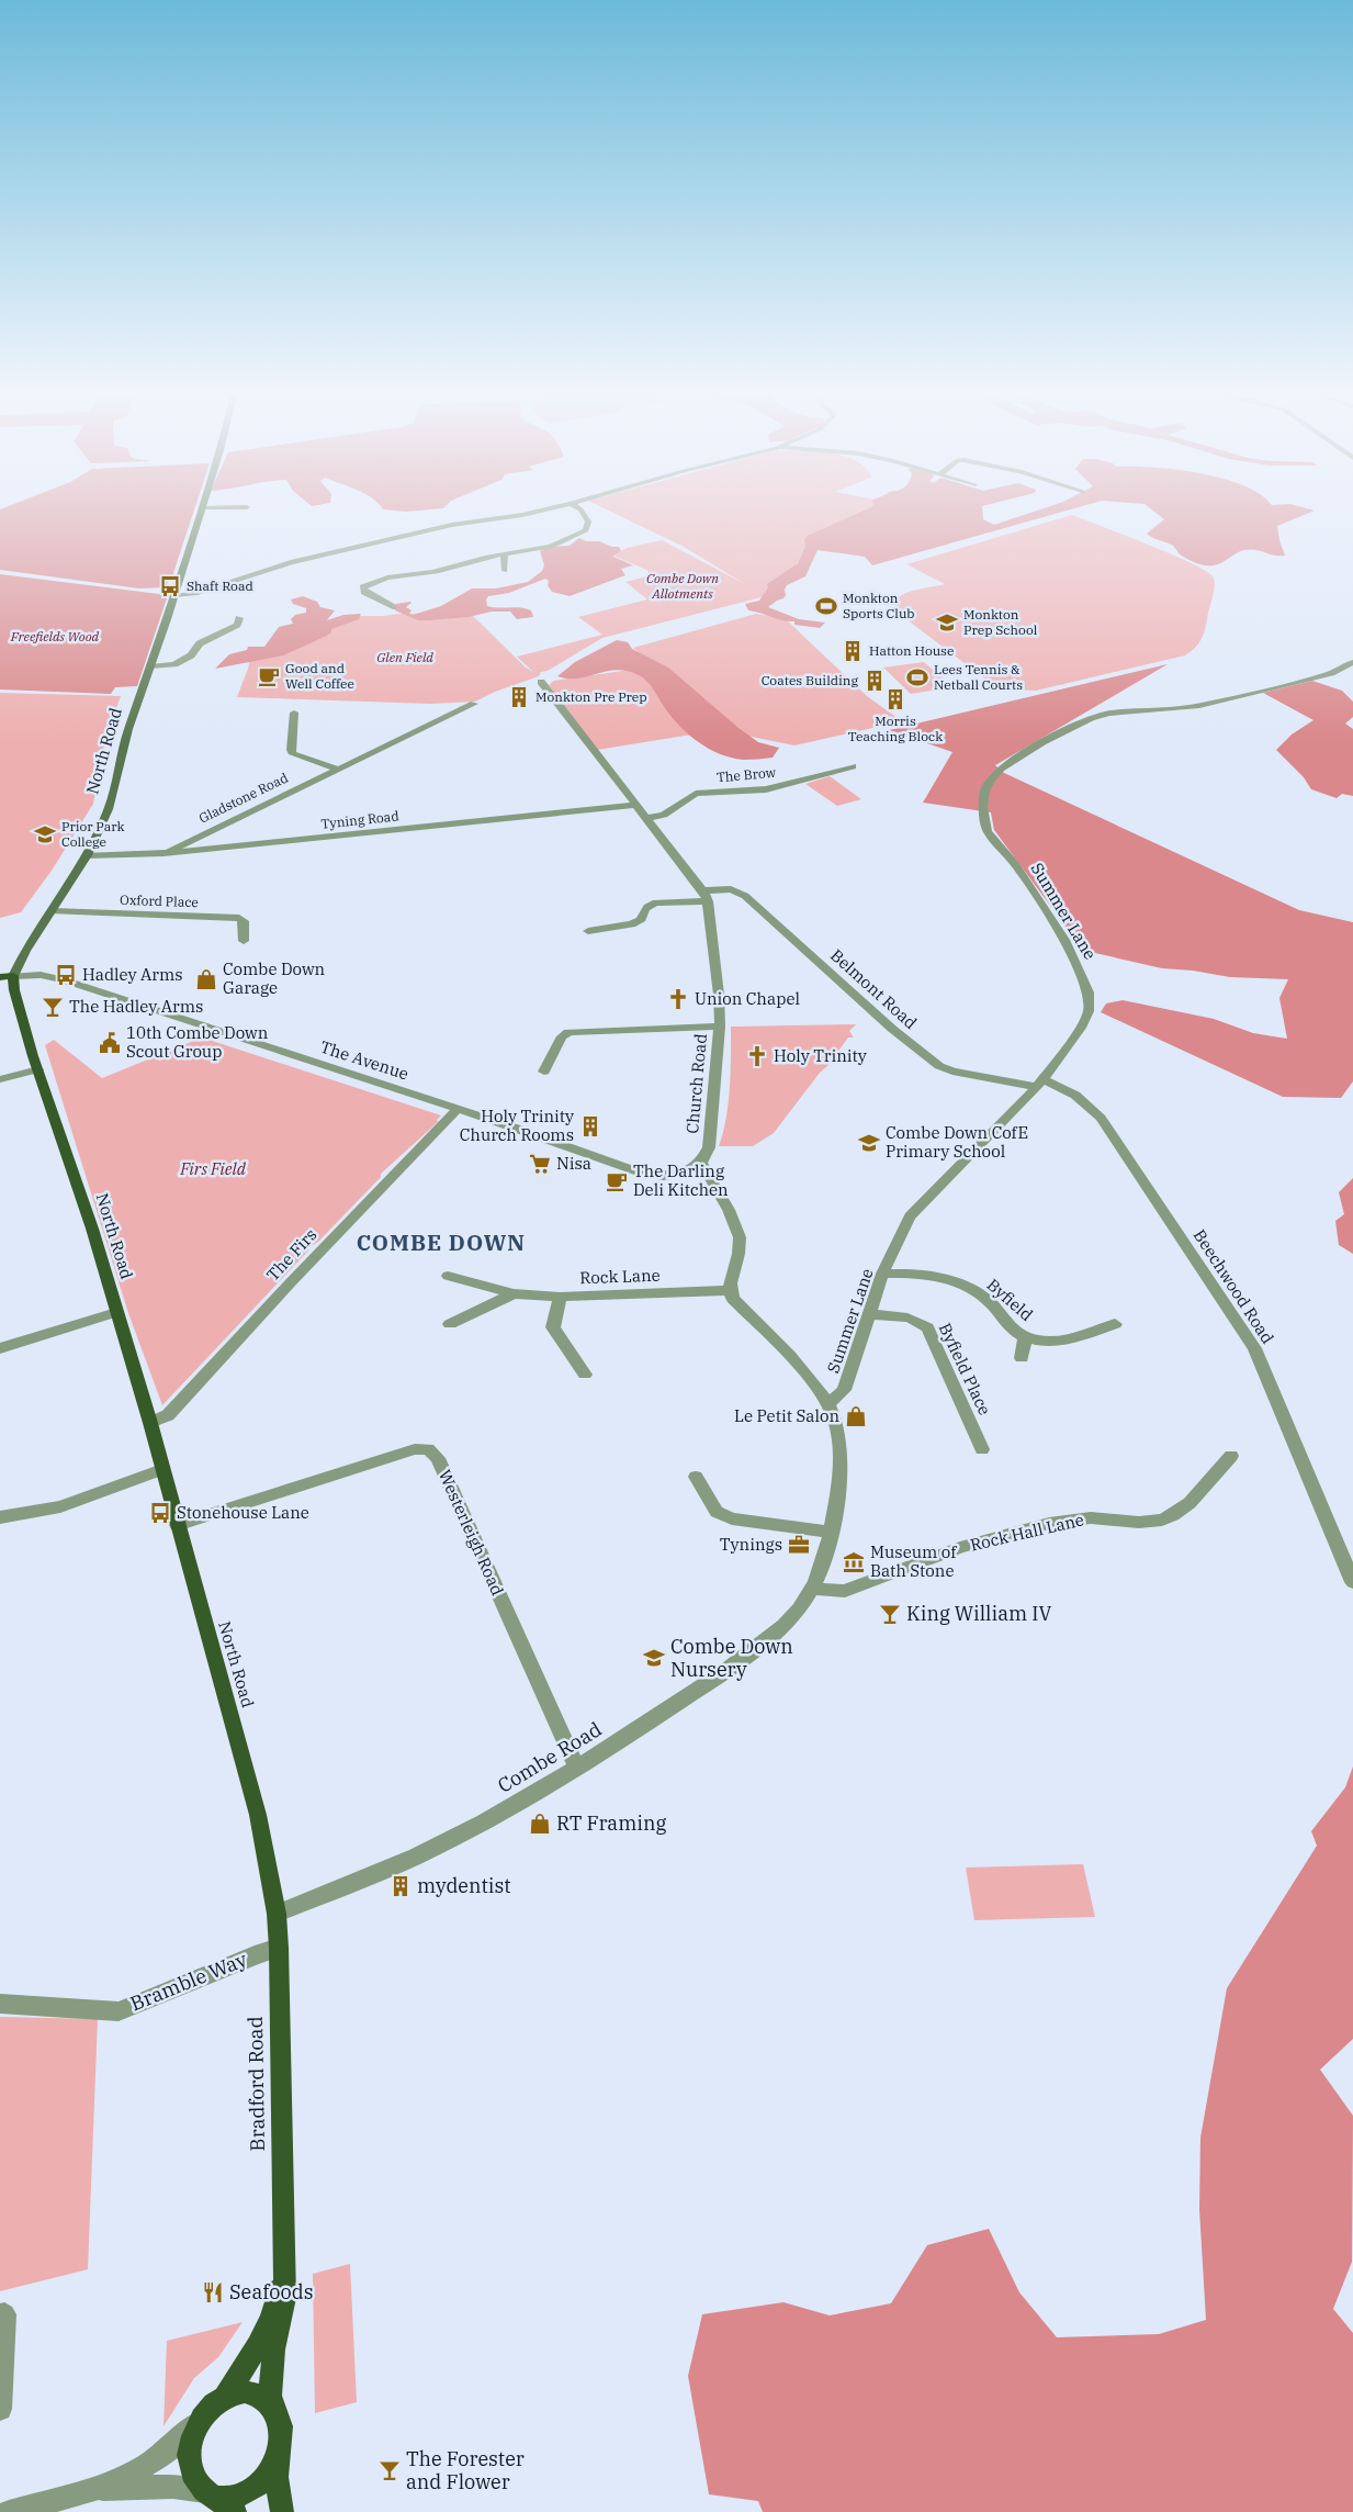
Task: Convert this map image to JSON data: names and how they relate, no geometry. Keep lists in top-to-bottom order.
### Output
{
  "streets": {
    "main road": ["North Road", "Bradford Road"],
    "street": [
      "The Brow",
      "Gladstone Road",
      "Tyning Road",
      "Oxford Place",
      "Summer Lane",
      "Belmont Road",
      "The Avenue",
      "Church Road",
      "The Firs",
      "Rock Lane",
      "Beechwood Road",
      "Byfield",
      "Byfield Place",
      "Westerleigh Road",
      "Rock Hall Lane",
      "Combe Road",
      "Bramble Way"
    ]
  },
  "crossings": [
    ["North Road", "Tyning Road"],
    ["North Road", "Oxford Place"],
    ["North Road", "The Avenue"],
    ["North Road", "The Firs"],
    ["North Road", "Westerleigh Road"],
    ["North Road", "Combe Road"],
    ["North Road", "Bradford Road"],
    ["The Brow", "Church Road"],
    ["Gladstone Road", "Tyning Road"],
    ["Tyning Road", "Church Road"],
    ["Summer Lane", "Belmont Road"],
    ["Summer Lane", "Beechwood Road"],
    ["Summer Lane", "Byfield"],
    ["Summer Lane", "Byfield Place"],
    ["Belmont Road", "Church Road"],
    ["Belmont Road", "Beechwood Road"],
    ["The Avenue", "Church Road"],
    ["The Avenue", "The Firs"],
    ["Westerleigh Road", "Combe Road"],
    ["Rock Hall Lane", "Combe Road"],
    ["Combe Road", "Bradford Road"],
    ["Bramble Way", "Bradford Road"]
  ],
  "districts": ["COMBE DOWN"],
  "parks": [
    "Combe Down Allotments",
    "Freefields Wood",
    "Glen Field",
    "Firs Field"
  ],
  "places": {
    "bus stop": ["Shaft Road", "Hadley Arms", "Stonehouse Lane"],
    "sports": ["Monkton Sports Club", "Lees Tennis & Netball Courts"],
    "school or university": [
      "Monkton Prep School",
      "Prior Park College",
      "Combe Down CofE Primary School",
      "Combe Down Nursery"
    ],
    "building": [
      "Hatton House",
      "Coates Building",
      "Monkton Pre Prep",
      "Morris Teaching Block",
      "Holy Trinity Church Rooms",
      "mydentist"
    ],
    "cafe": ["Good and Well Coffee", "The Darling Deli Kitchen"],
    "shop": ["Combe Down Garage", "Le Petit Salon", "RT Framing"],
    "church": ["Union Chapel", "Holy Trinity"],
    "bar": ["The Hadley Arms", "King William IV", "The Forester and Flower"],
    "public building": ["10th Combe Down Scout Group"],
    "supermarket": ["Nisa"],
    "office": ["Tynings"],
    "museum": ["Museum of Bath Stone"],
    "restaurant": ["Seafoods"]
  }
}
